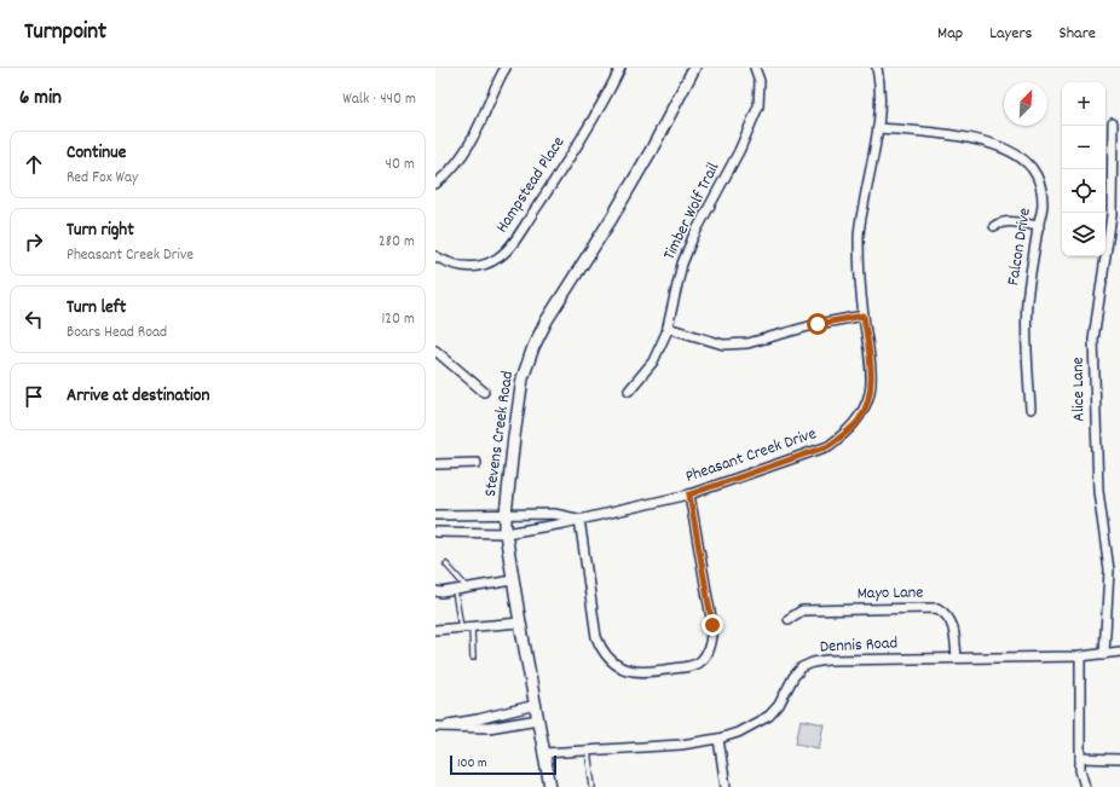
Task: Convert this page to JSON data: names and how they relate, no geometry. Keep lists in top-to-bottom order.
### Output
{
  "streets": {
    "street": [
      "Hampstead Place",
      "Timber Wolf Trail",
      "Falcon Drive",
      "Alice Lane",
      "Stevens Creek Road",
      "Pheasant Creek Drive",
      "Mayo Lane",
      "Dennis Road"
    ]
  },
  "crossings": [
    ["Falcon Drive", "Pheasant Creek Drive"],
    ["Alice Lane", "Dennis Road"],
    ["Stevens Creek Road", "Pheasant Creek Drive"],
    ["Stevens Creek Road", "Dennis Road"],
    ["Mayo Lane", "Dennis Road"]
  ],
  "scale_bar": "100 m",
  "north": "top right",
  "page": {
    "header": "Turnpoint",
    "nav": ["Map", "Layers", "Share"],
    "heading": ["6 min", "Walk · 440 m"],
    "map_buttons": ["+", "−"],
    "list": [
      ["Continue", "Red Fox Way", "40 m"],
      ["Turn right", "Pheasant Creek Drive", "280 m"],
      ["Turn left", "Boars Head Road", "120 m"],
      "Arrive at destination"
    ],
    "scale": "100 m"
  }
}
